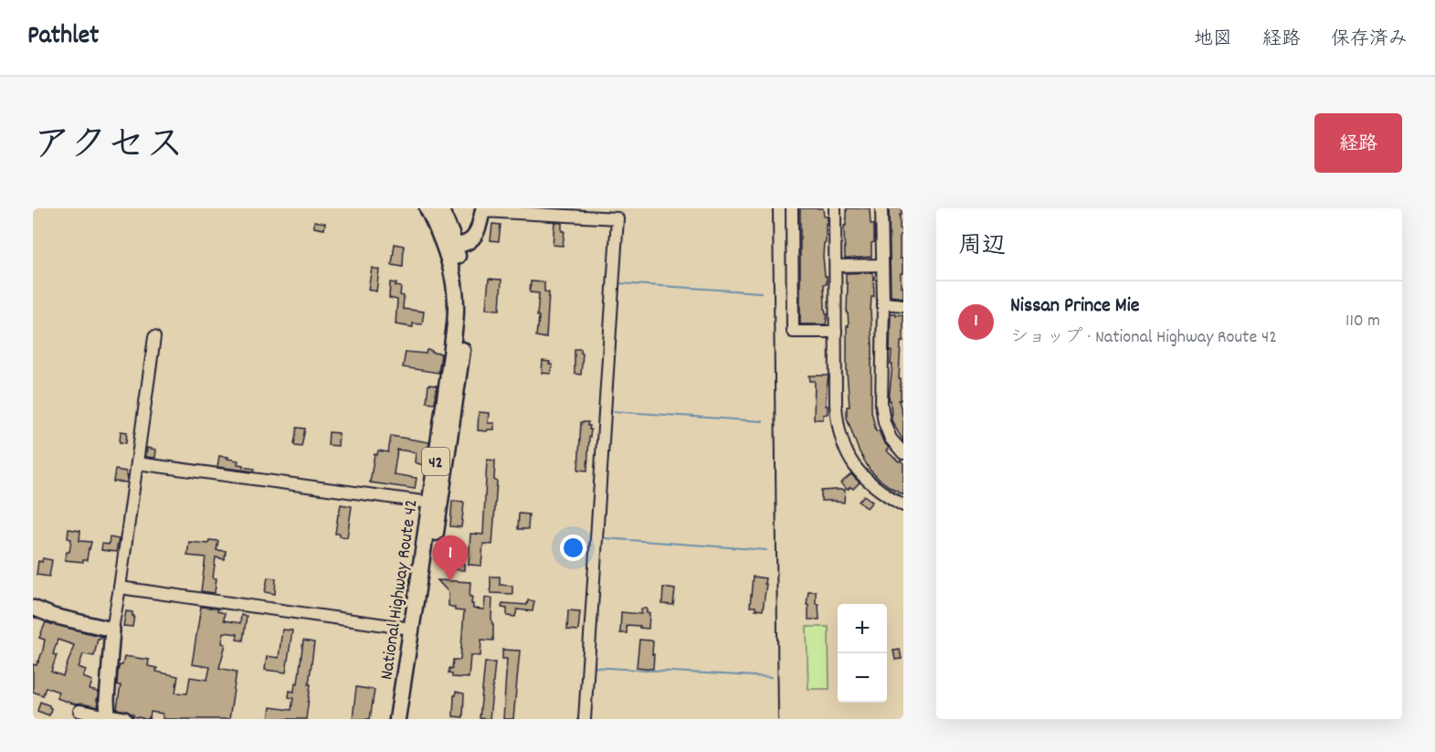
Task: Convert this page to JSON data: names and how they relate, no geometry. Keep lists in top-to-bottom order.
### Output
{
  "streets": {
    "highway": ["42", "National Highway Route 42"]
  },
  "page": {
    "header": "Pathlet",
    "nav": ["地図", "経路", "保存済み"],
    "title": "アクセス",
    "buttons": "経路",
    "heading": "周辺",
    "list": [
      {
        "mark": "1",
        "name": "Nissan Prince Mie",
        "note": "ショップ · National Highway Route 42",
        "value": "110 m"
      }
    ],
    "pins": "1",
    "map_buttons": ["+", "−"]
  }
}
